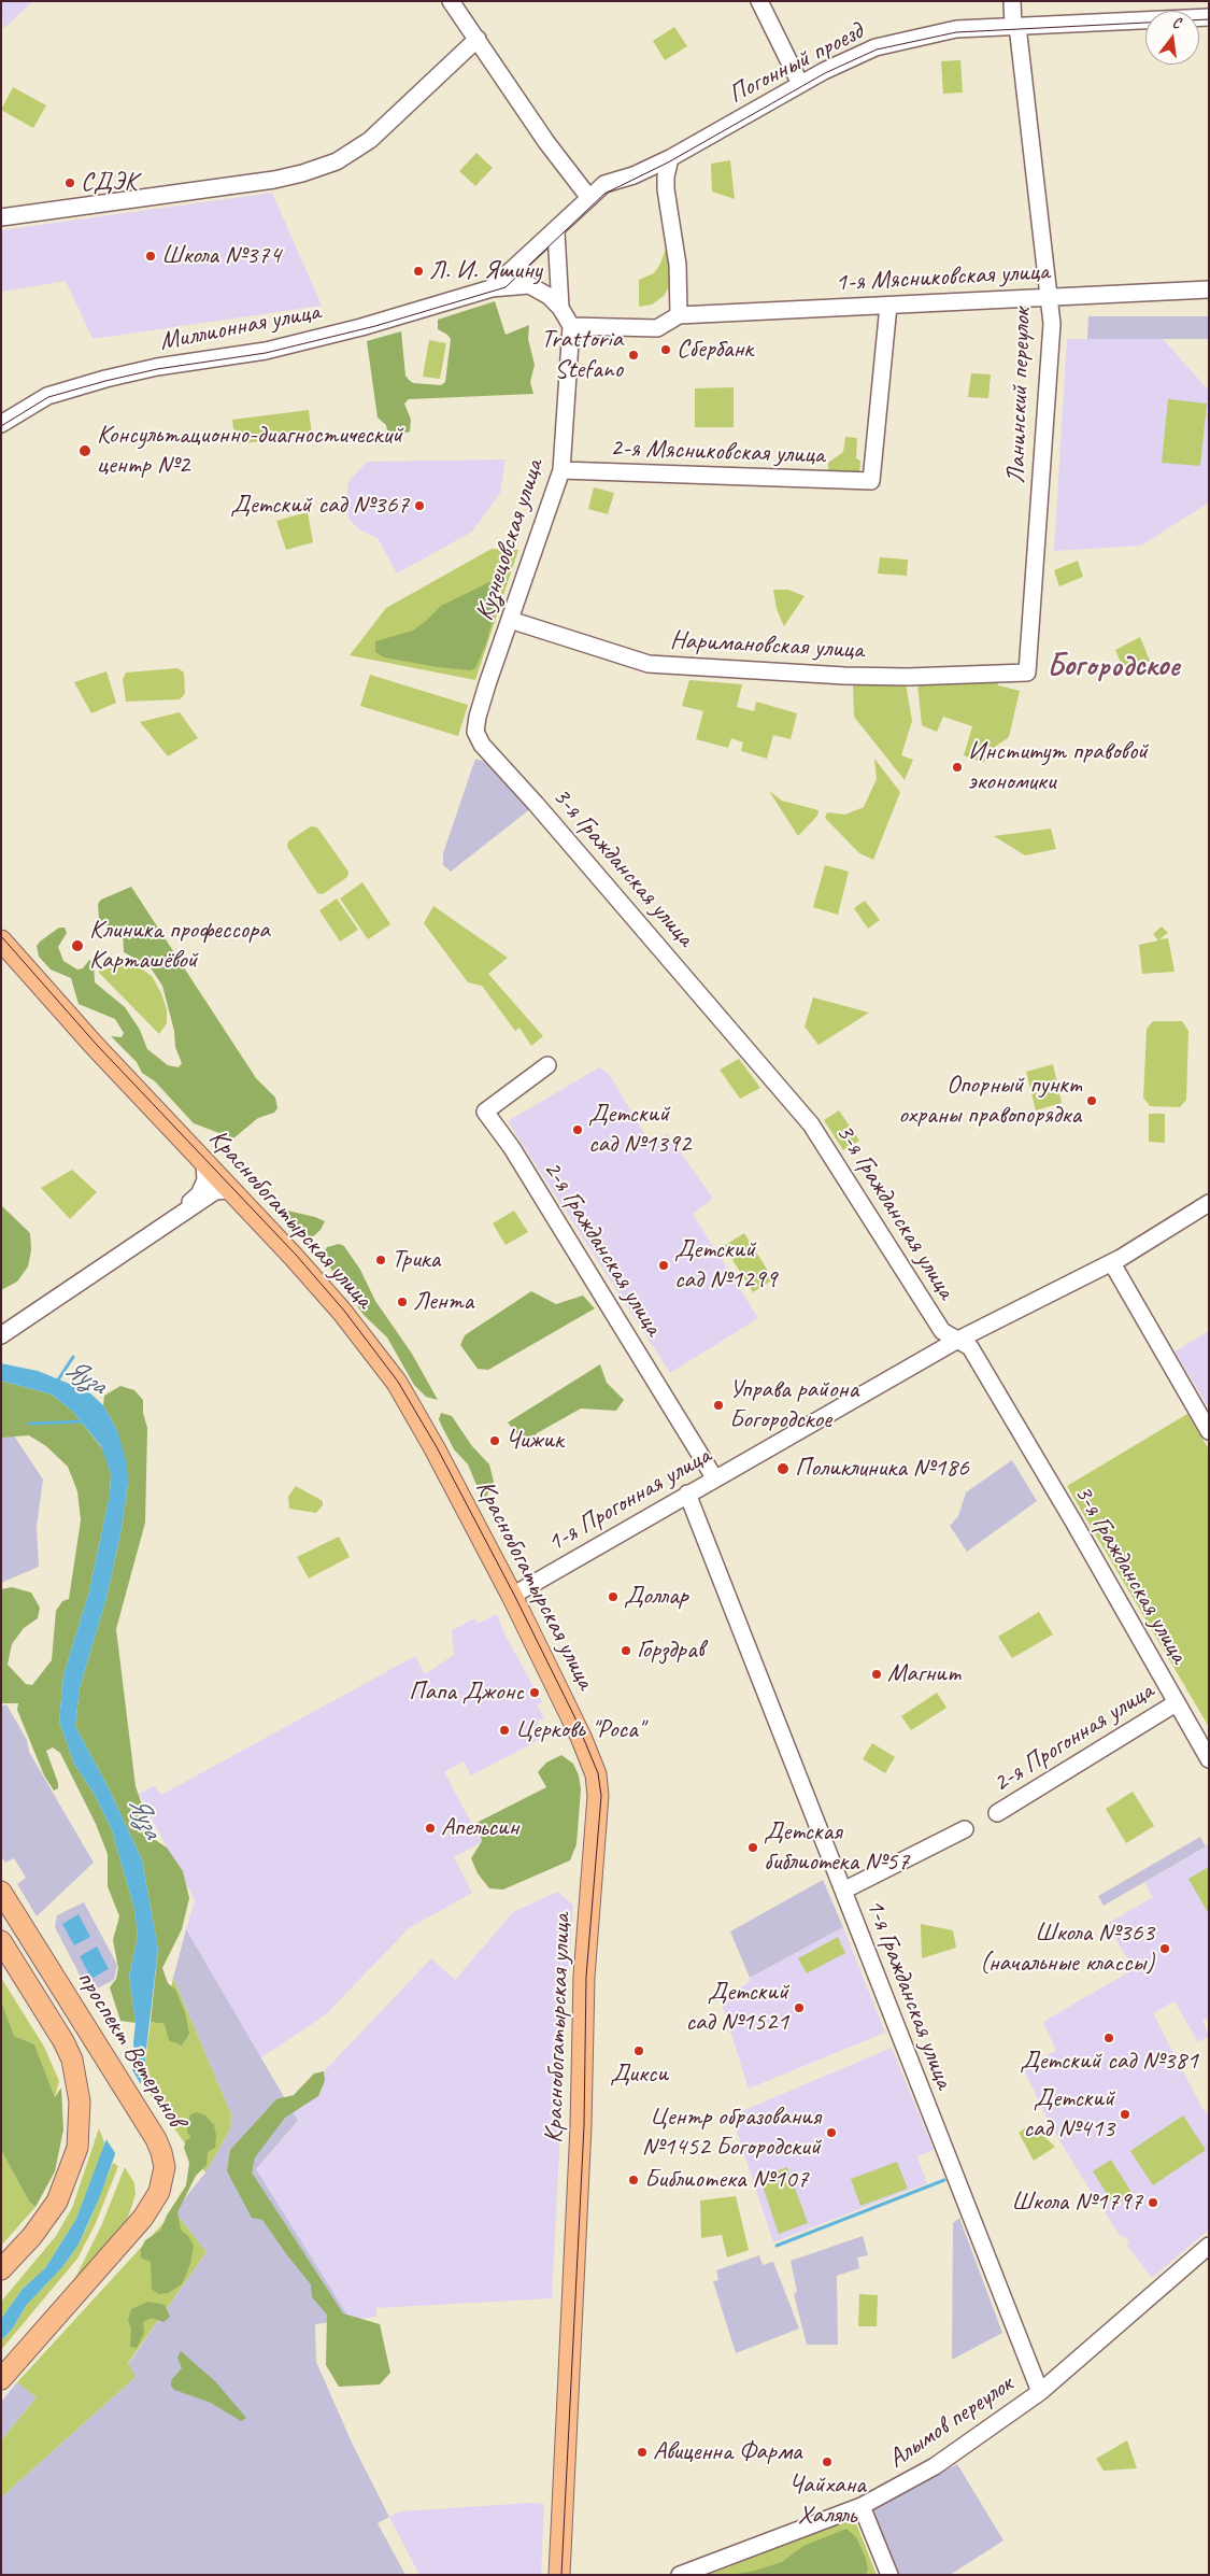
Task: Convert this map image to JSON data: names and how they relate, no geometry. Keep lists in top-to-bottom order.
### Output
{
  "streets": {
    "main road": ["Краснобогатырская улица", "проспект Ветеранов"],
    "street": [
      "Погонный проезд",
      "1-я Мясниковская улица",
      "Миллионная улица",
      "Ланинский переулок",
      "2-я Мясниковская улица",
      "Кузнецовская улица",
      "Наримановская улица",
      "3-я Гражданская улица",
      "2-я Гражданская улица",
      "1-я Прогонная улица",
      "2-я Прогонная улица",
      "1-я Гражданская улица",
      "Алымов переулок"
    ]
  },
  "crossings": [
    ["Погонный проезд", "1-я Мясниковская улица"],
    ["Погонный проезд", "Миллионная улица"],
    ["Погонный проезд", "Ланинский переулок"],
    ["Погонный проезд", "Кузнецовская улица"],
    ["1-я Мясниковская улица", "Миллионная улица"],
    ["1-я Мясниковская улица", "Ланинский переулок"],
    ["1-я Мясниковская улица", "2-я Мясниковская улица"],
    ["1-я Мясниковская улица", "Кузнецовская улица"],
    ["Миллионная улица", "Кузнецовская улица"],
    ["Ланинский переулок", "Наримановская улица"],
    ["2-я Мясниковская улица", "Кузнецовская улица"],
    ["Кузнецовская улица", "Наримановская улица"],
    ["Кузнецовская улица", "3-я Гражданская улица"],
    ["3-я Гражданская улица", "1-я Прогонная улица"],
    ["3-я Гражданская улица", "2-я Прогонная улица"],
    ["Краснобогатырская улица", "1-я Прогонная улица"],
    ["2-я Гражданская улица", "1-я Прогонная улица"],
    ["1-я Прогонная улица", "1-я Гражданская улица"],
    ["1-я Гражданская улица", "Алымов переулок"]
  ],
  "districts": ["Богородское"],
  "water": ["Яуза"],
  "places": [
    "СДЭК",
    "Школа №374",
    "Л. И. Яшину",
    "Сбербанк",
    "Trattoria Stefano",
    "Консультационно-диагностический центр №2",
    "Детский сад №367",
    "Институт правовой экономики",
    "Клиника профессора Карташёвой",
    "Опорный пункт охраны правопорядка",
    "Детский сад №1392",
    "Трика",
    "Детский сад №1299",
    "Лента",
    "Управа района Богородское",
    "Чижик",
    "Поликлиника №186",
    "Доллар",
    "Горздрав",
    "Магнит",
    "Папа Джонс",
    "Церковь \"Роса\"",
    "Апельсин",
    "Детская библиотека №57",
    "Школа №363 (начальные классы)",
    "Детский сад №1521",
    "Детский сад №381",
    "Дикси",
    "Детский сад №413",
    "Центр образования №1452 Богородский",
    "Библиотека №107",
    "Школа №1797",
    "Авиценна Фарма",
    "Чайхана Халяль"
  ],
  "north": "top"
}
